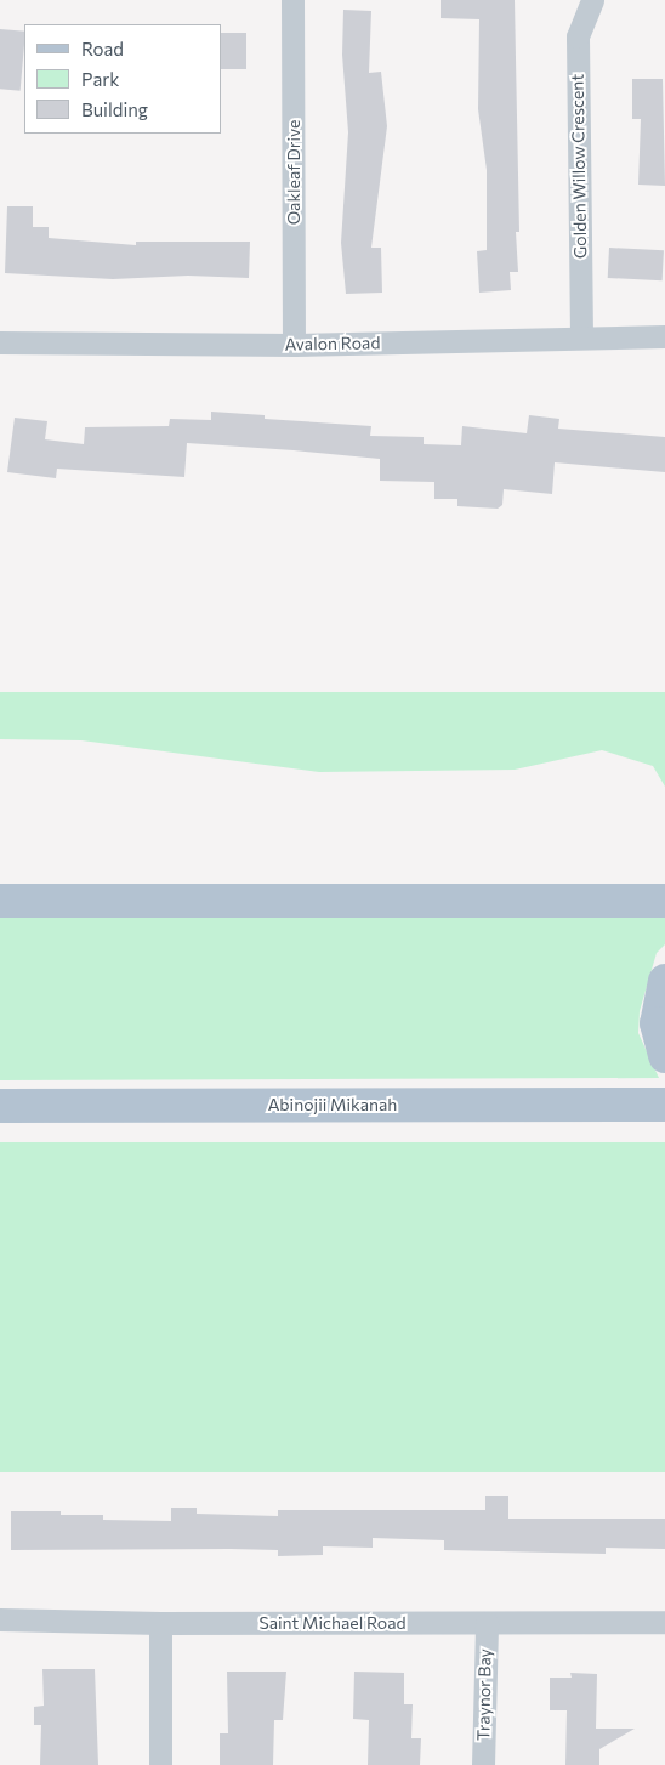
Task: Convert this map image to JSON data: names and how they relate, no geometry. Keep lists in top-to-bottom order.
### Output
{
  "streets": {
    "main road": ["Abinojii Mikanah"],
    "street": [
      "Golden Willow Crescent",
      "Oakleaf Drive",
      "Avalon Road",
      "Saint Michael Road",
      "Traynor Bay"
    ]
  },
  "crossings": [
    ["Golden Willow Crescent", "Avalon Road"],
    ["Oakleaf Drive", "Avalon Road"],
    ["Saint Michael Road", "Traynor Bay"]
  ],
  "legend": ["Road", "Park", "Building"]
}
